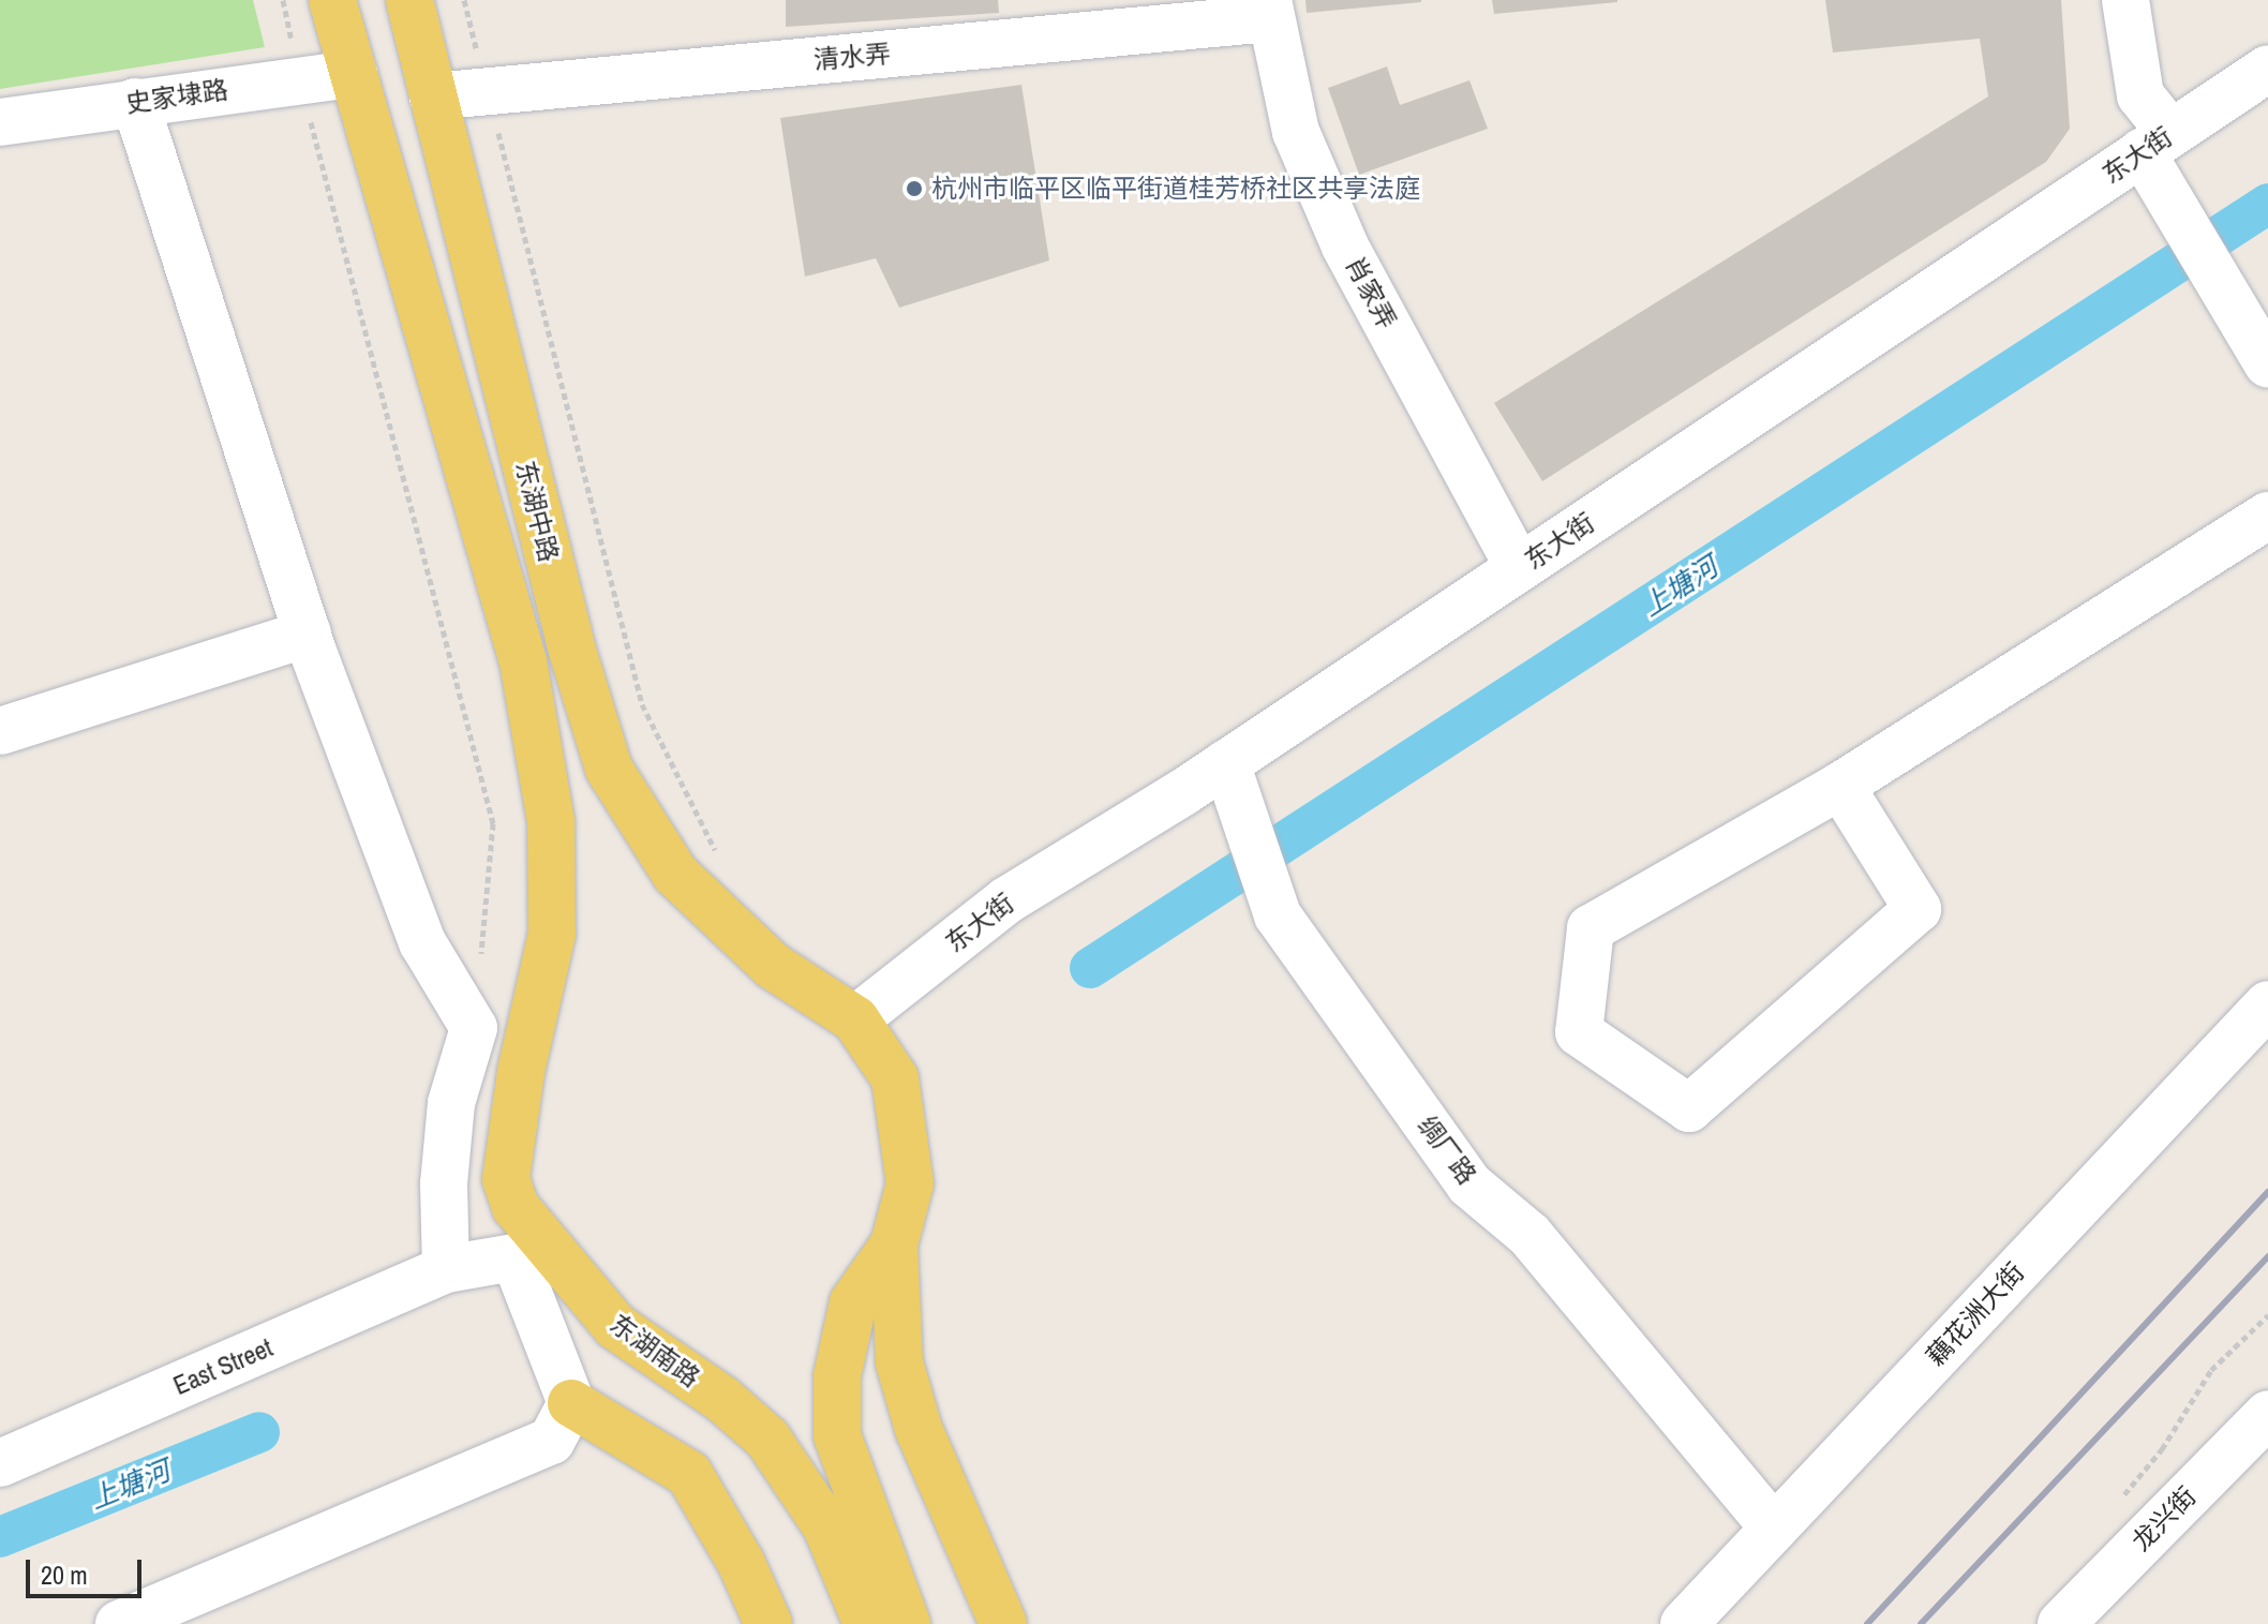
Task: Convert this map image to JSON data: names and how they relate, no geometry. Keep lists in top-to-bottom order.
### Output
{
  "streets": {
    "main road": ["东湖中路", "东湖南路"],
    "street": [
      "清水弄",
      "史家埭路",
      "东大街",
      "肖家弄",
      "绸厂路",
      "藕花洲大街",
      "East Street",
      "龙兴街"
    ]
  },
  "crossings": [
    ["清水弄", "肖家弄"],
    ["清水弄", "东湖中路"],
    ["史家埭路", "东湖中路"],
    ["东大街", "肖家弄"],
    ["东大街", "东湖中路"],
    ["东大街", "绸厂路"],
    ["东湖中路", "东湖南路"],
    ["绸厂路", "藕花洲大街"],
    ["东湖南路", "East Street"]
  ],
  "water": ["上塘河"],
  "places": ["杭州市临平区临平街道桂芳桥社区共享法庭"],
  "scale_bar": "20 m"
}
